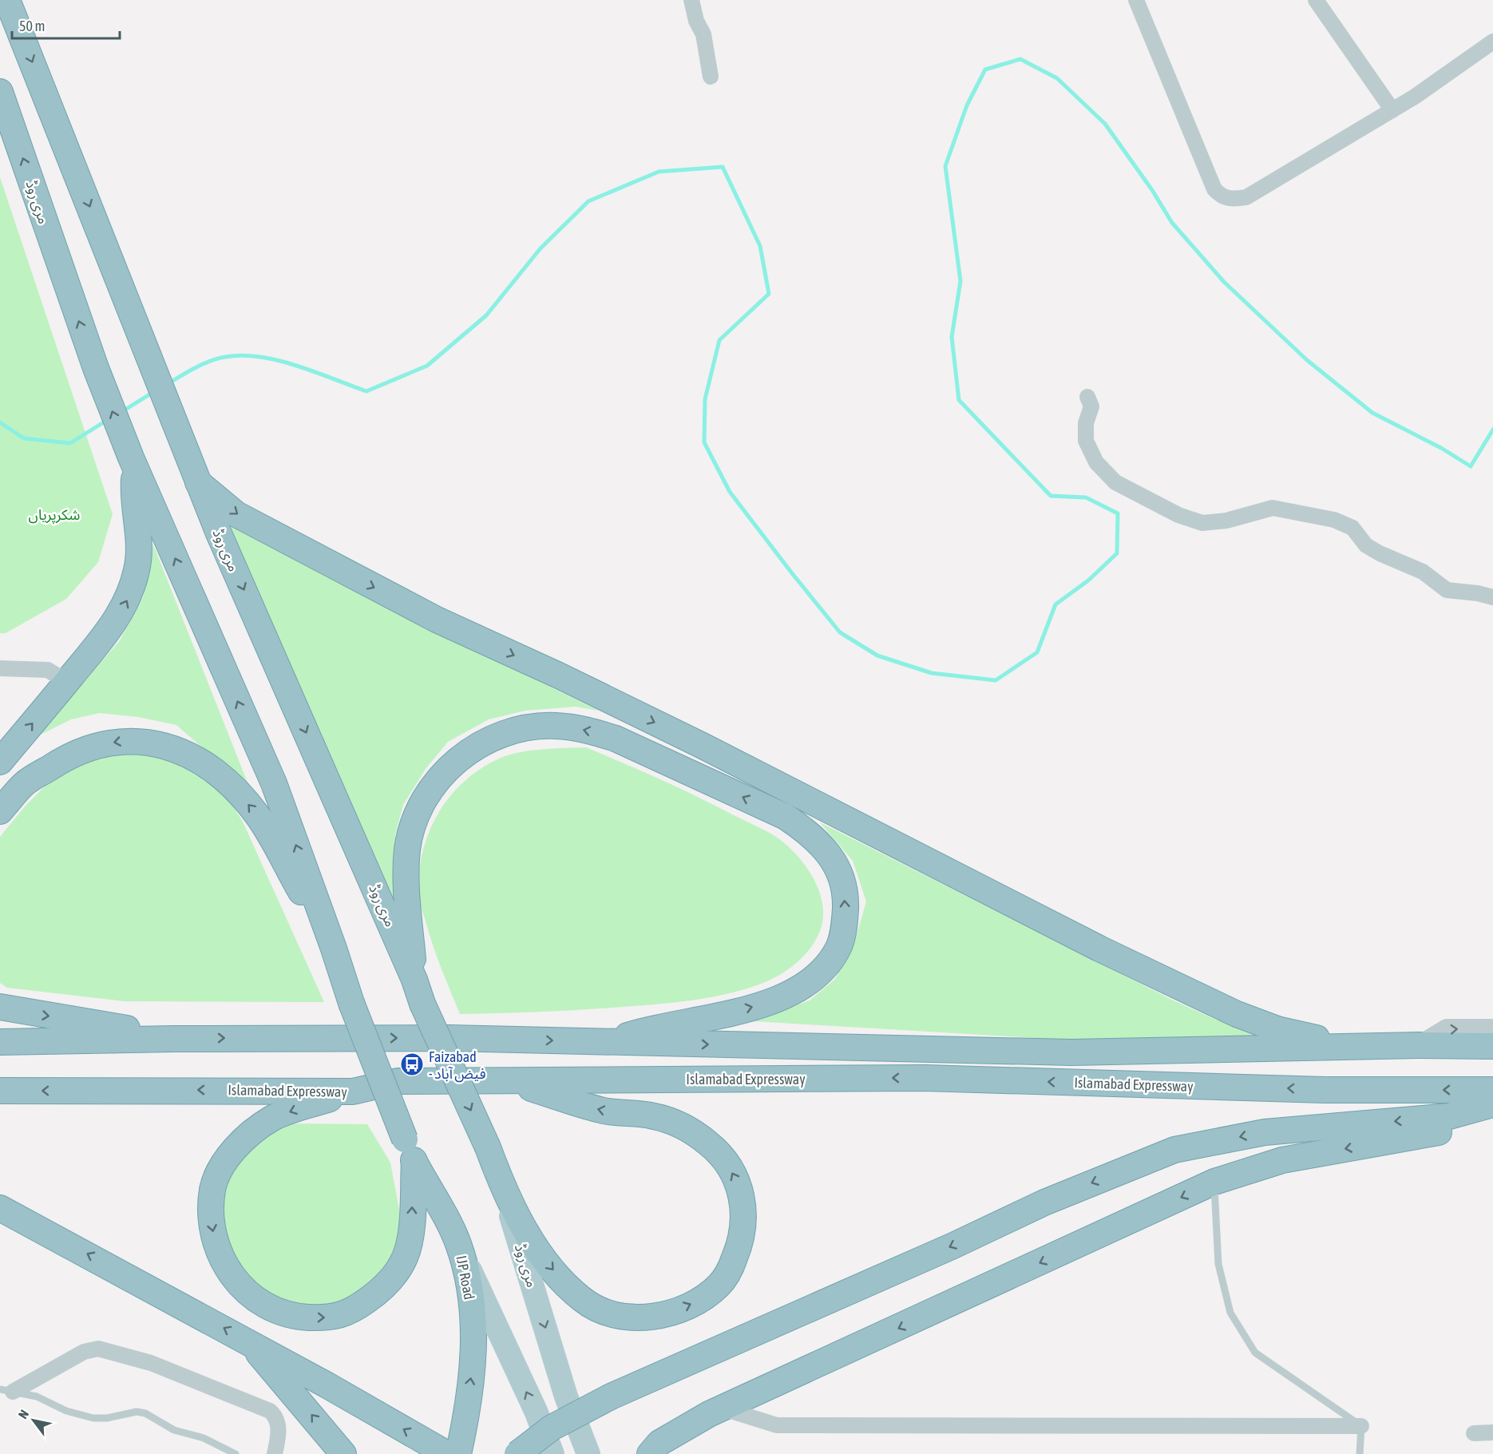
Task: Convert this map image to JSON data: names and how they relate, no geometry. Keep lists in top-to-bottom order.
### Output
{
  "streets": {
    "highway": ["مری روڈ", "Islamabad Expressway", "IJP Road"]
  },
  "crossings": [
    ["مری روڈ", "IJP Road"]
  ],
  "one_way": ["IJP Road"],
  "parks": ["شکرپریاں"],
  "places": {
    "bus stop": ["Faizabad - فیض آباد"]
  },
  "scale_bar": "50 m",
  "north": "top left"
}
